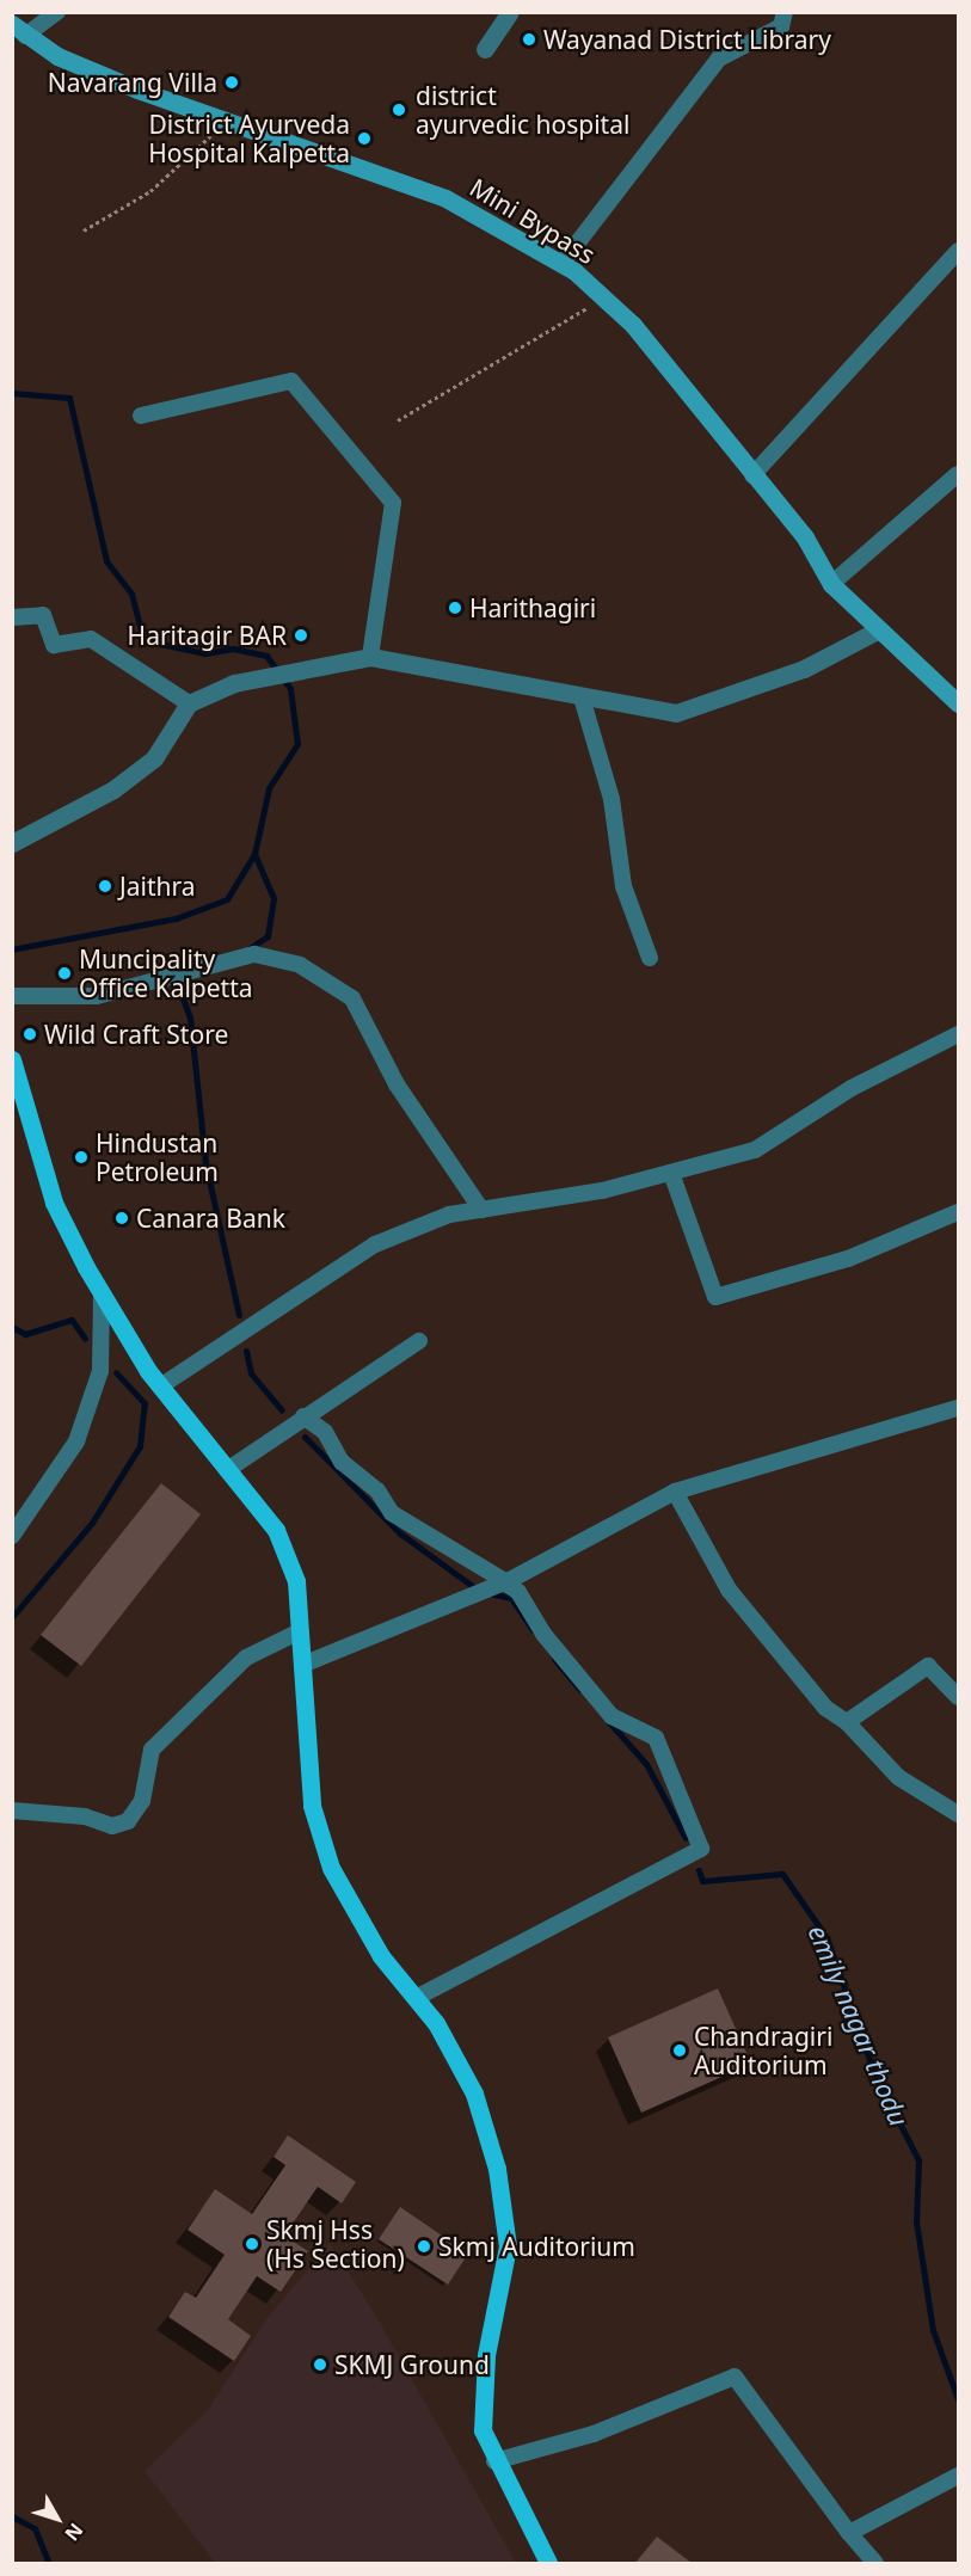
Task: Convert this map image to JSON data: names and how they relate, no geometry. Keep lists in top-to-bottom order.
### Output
{
  "streets": {
    "main road": ["Mini Bypass"]
  },
  "water": ["emily nagar thodu"],
  "places": [
    "Wayanad District Library",
    "Navarang Villa",
    "district ayurvedic hospital",
    "District Ayurveda Hospital Kalpetta",
    "Harithagiri",
    "Haritagir BAR",
    "Jaithra",
    "Muncipality Office Kalpetta",
    "Wild Craft Store",
    "Hindustan Petroleum",
    "Canara Bank",
    "Chandragiri Auditorium",
    "Skmj Hss (Hs Section)",
    "Skmj Auditorium",
    "SKMJ Ground"
  ],
  "north": "bottom right"
}
